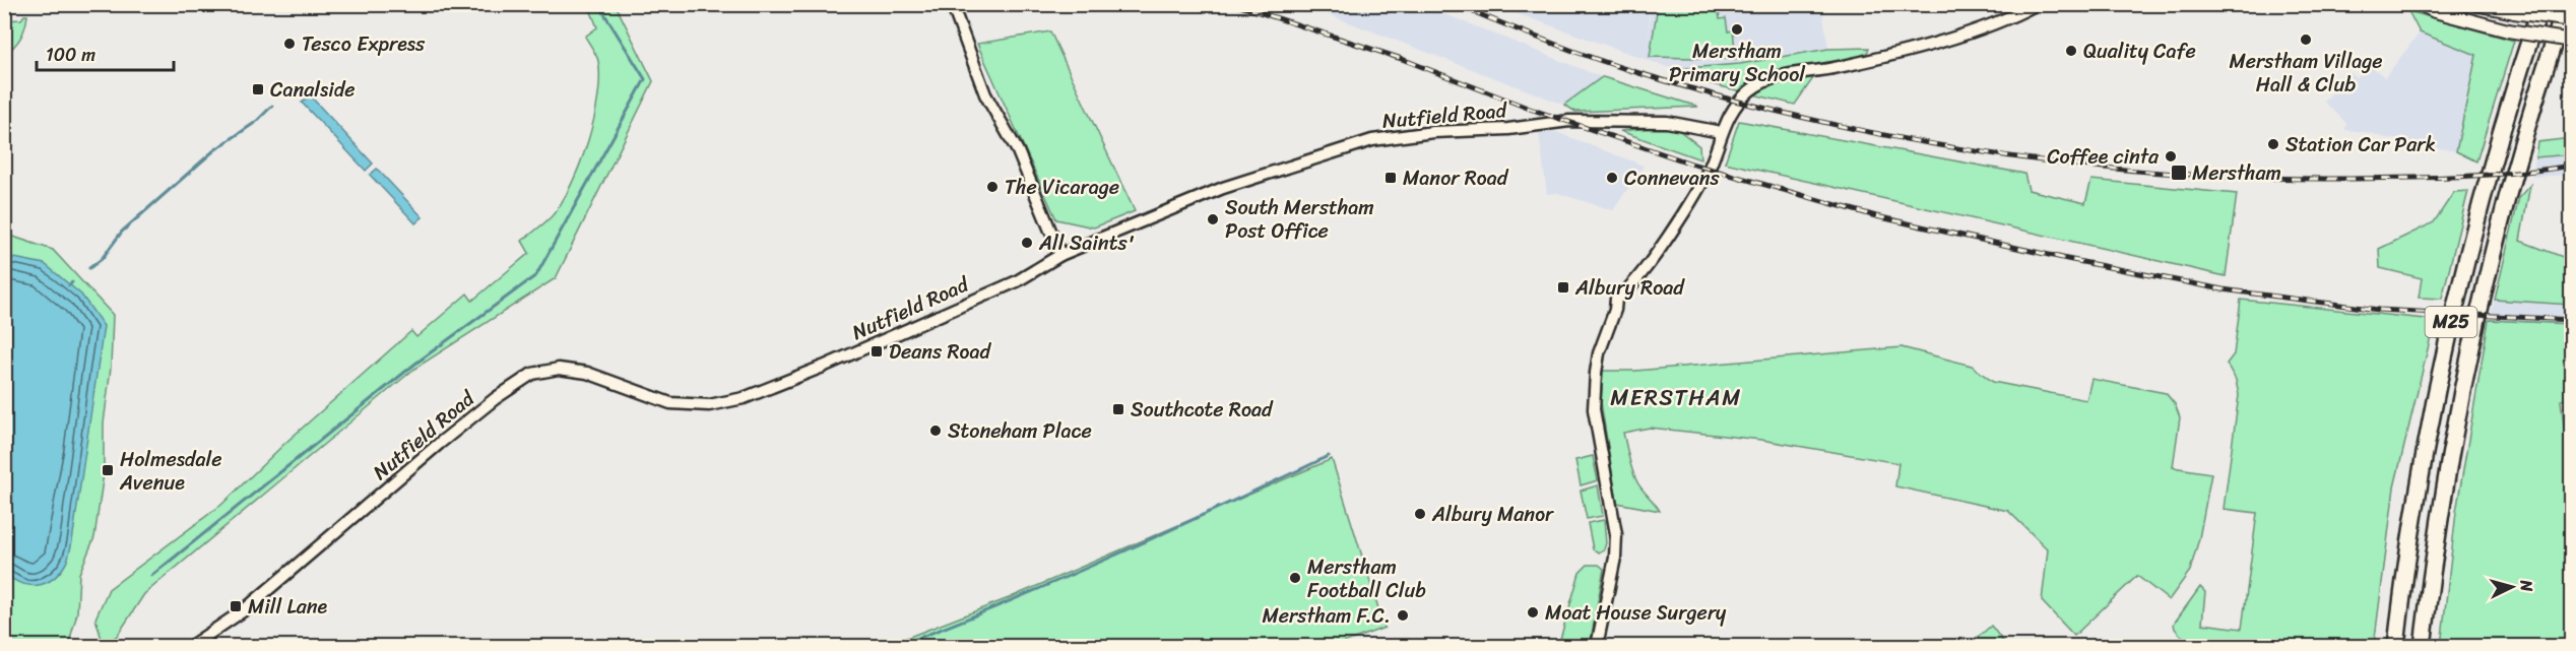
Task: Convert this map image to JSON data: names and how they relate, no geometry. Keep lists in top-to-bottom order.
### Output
{
  "streets": {
    "highway": ["M25"],
    "street": ["Nutfield Road"]
  },
  "districts": ["MERSTHAM"],
  "places": {
    "other": [
      "Merstham Primary School",
      "Merstham Village Hall & Club",
      "Tesco Express",
      "Quality Cafe",
      "Station Car Park",
      "Coffee cinta",
      "Connevans",
      "The Vicarage",
      "South Merstham Post Office",
      "All Saints'",
      "Stoneham Place",
      "Albury Manor",
      "Merstham Football Club",
      "Moat House Surgery",
      "Merstham F.C."
    ],
    "transit": [
      "Canalside",
      "Merstham",
      "Manor Road",
      "Albury Road",
      "Deans Road",
      "Southcote Road",
      "Holmesdale Avenue",
      "Mill Lane"
    ]
  },
  "scale_bar": "100 m",
  "north": "right"
}
